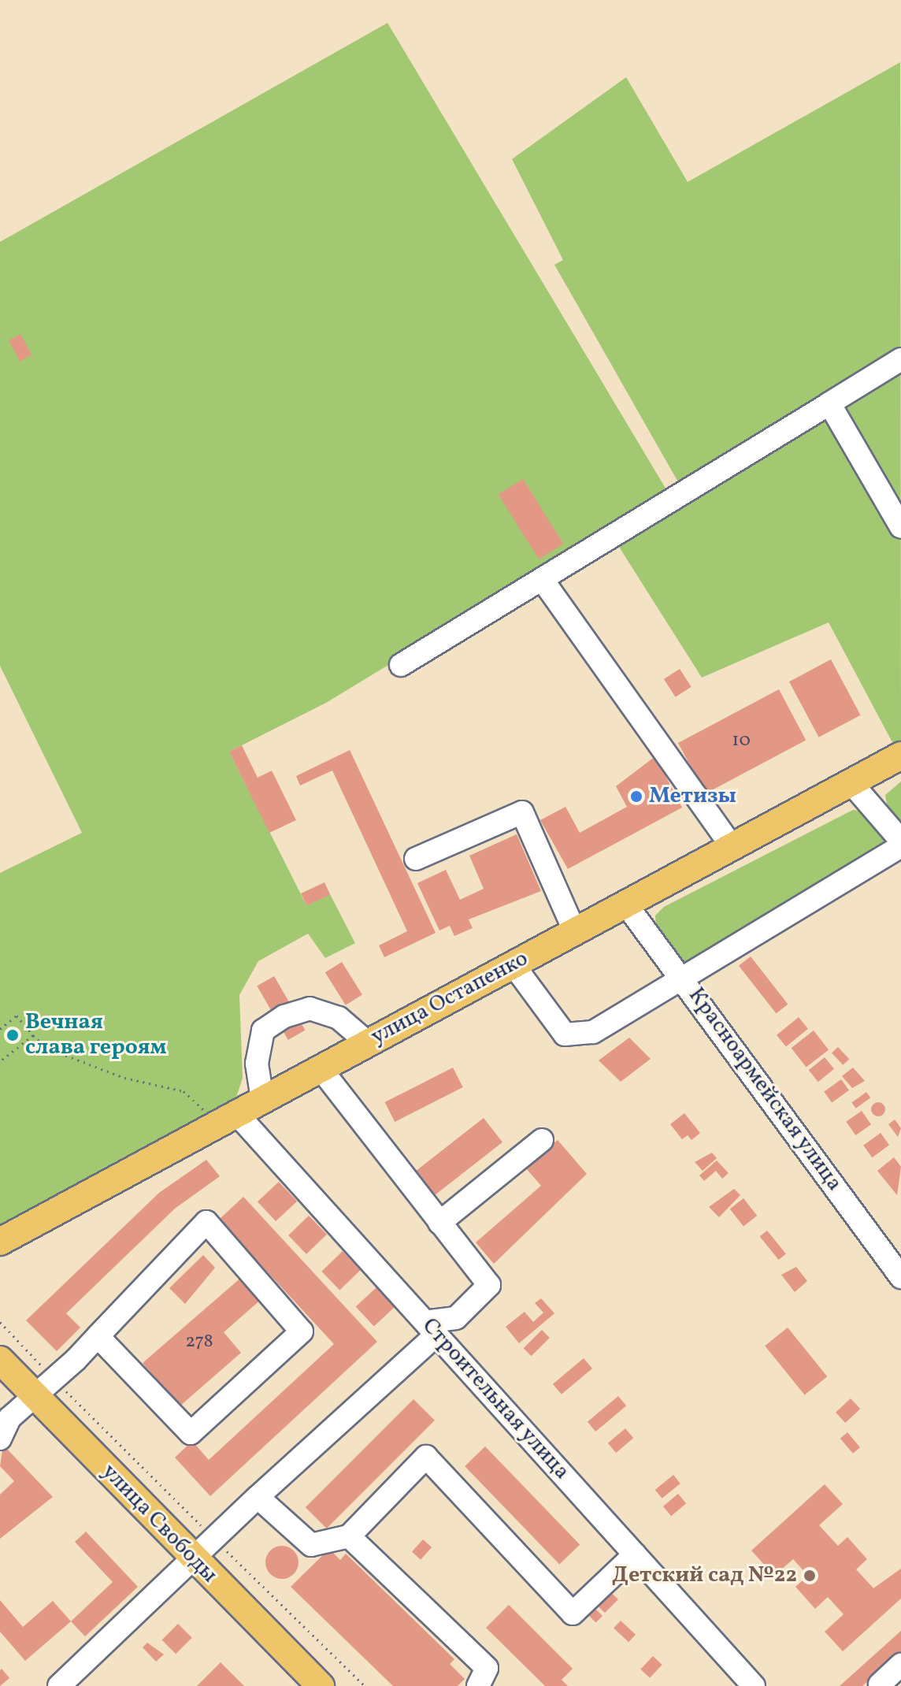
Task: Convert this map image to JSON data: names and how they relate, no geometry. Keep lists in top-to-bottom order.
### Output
{
  "streets": {
    "main road": ["улица Остапенко", "улица Свободы"],
    "street": ["Красноармейская улица", "Строительная улица"]
  },
  "crossings": [
    ["улица Остапенко", "Красноармейская улица"],
    ["улица Остапенко", "Строительная улица"]
  ],
  "places": ["Метизы", "Вечная слава героям", "Детский сад №22"],
  "house_numbers": ["10", "278"]
}
